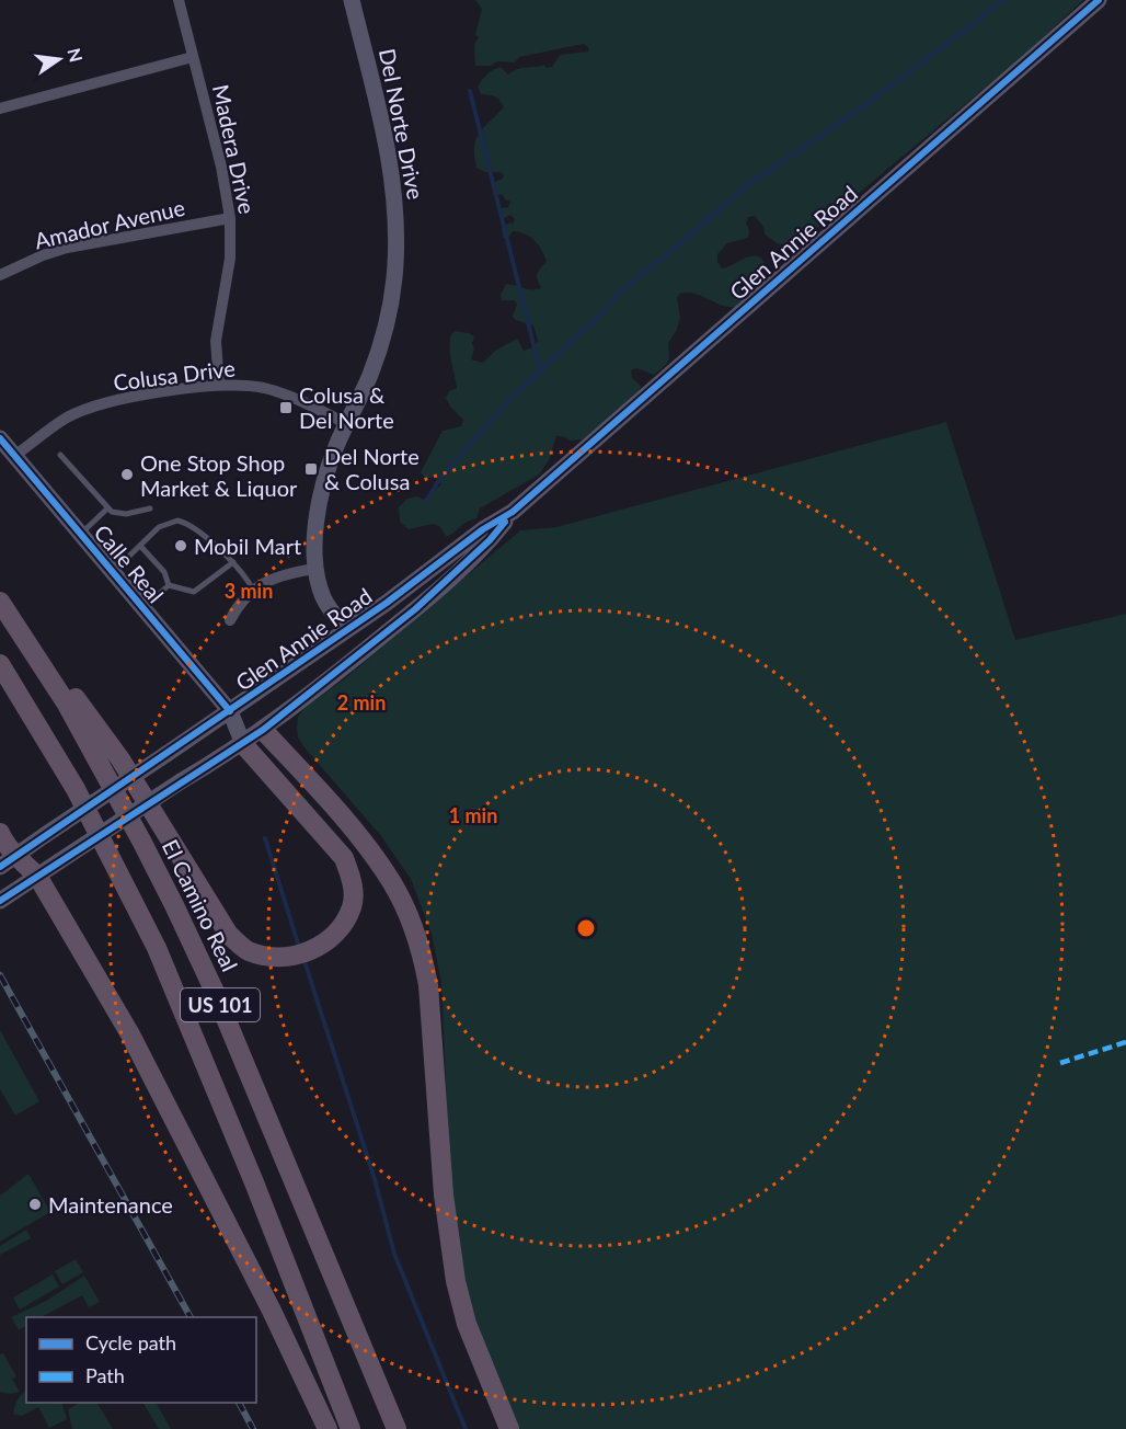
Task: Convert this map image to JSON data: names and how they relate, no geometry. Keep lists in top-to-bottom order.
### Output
{
  "streets": {
    "highway": ["El Camino Real", "US 101"],
    "main road": ["Del Norte Drive", "Glen Annie Road", "Calle Real"],
    "street": ["Madera Drive", "Amador Avenue", "Colusa Drive"]
  },
  "crossings": [
    ["Del Norte Drive", "Glen Annie Road"],
    ["Del Norte Drive", "Colusa Drive"],
    ["Madera Drive", "Amador Avenue"],
    ["Madera Drive", "Colusa Drive"],
    ["Glen Annie Road", "Calle Real"],
    ["Colusa Drive", "Calle Real"]
  ],
  "places": {
    "transit": ["Colusa & Del Norte", "Del Norte & Colusa"],
    "other": ["One Stop Shop Market & Liquor", "Mobil Mart", "Maintenance"]
  },
  "legend": ["Cycle path", "Path"],
  "north": "right",
  "rings": ["3 min", "2 min", "1 min"]
}
